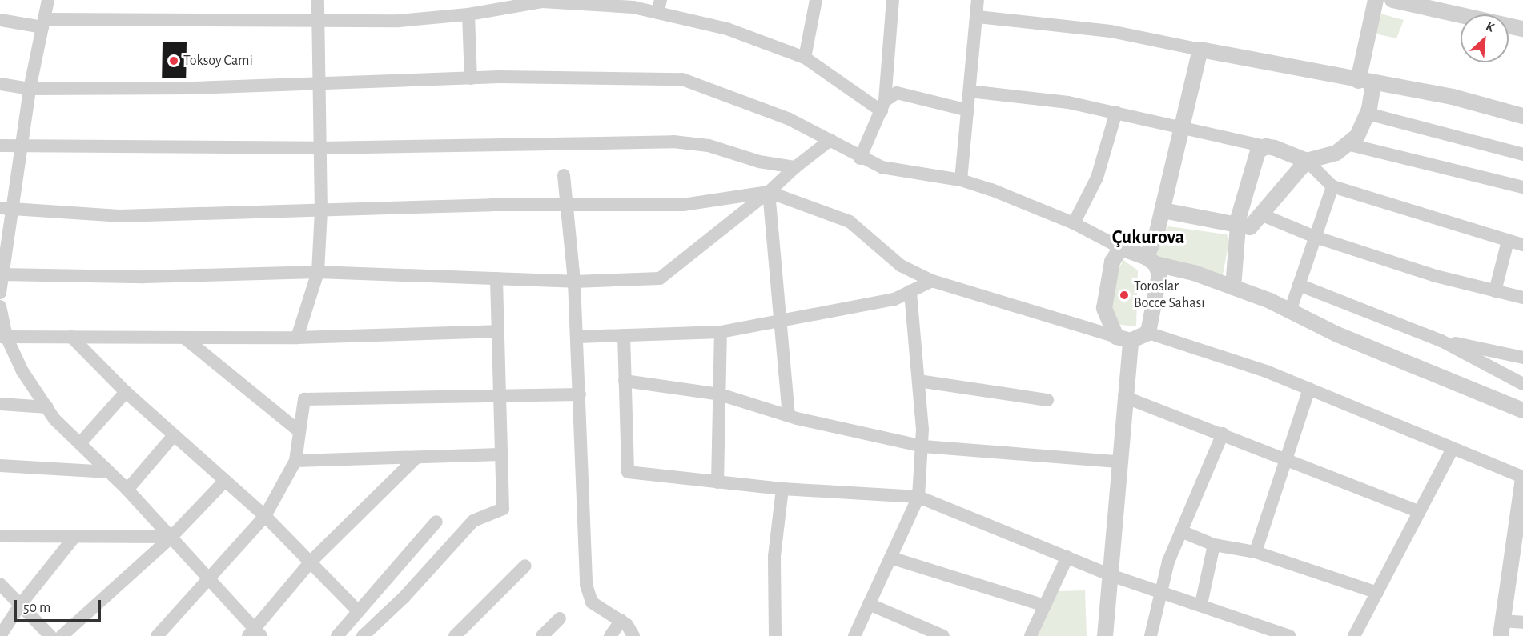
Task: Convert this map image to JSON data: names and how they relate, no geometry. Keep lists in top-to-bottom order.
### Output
{
  "districts": ["Çukurova"],
  "places": ["Toksoy Cami", "Toroslar Bocce Sahası"],
  "scale_bar": "50 m",
  "north": "top right"
}
